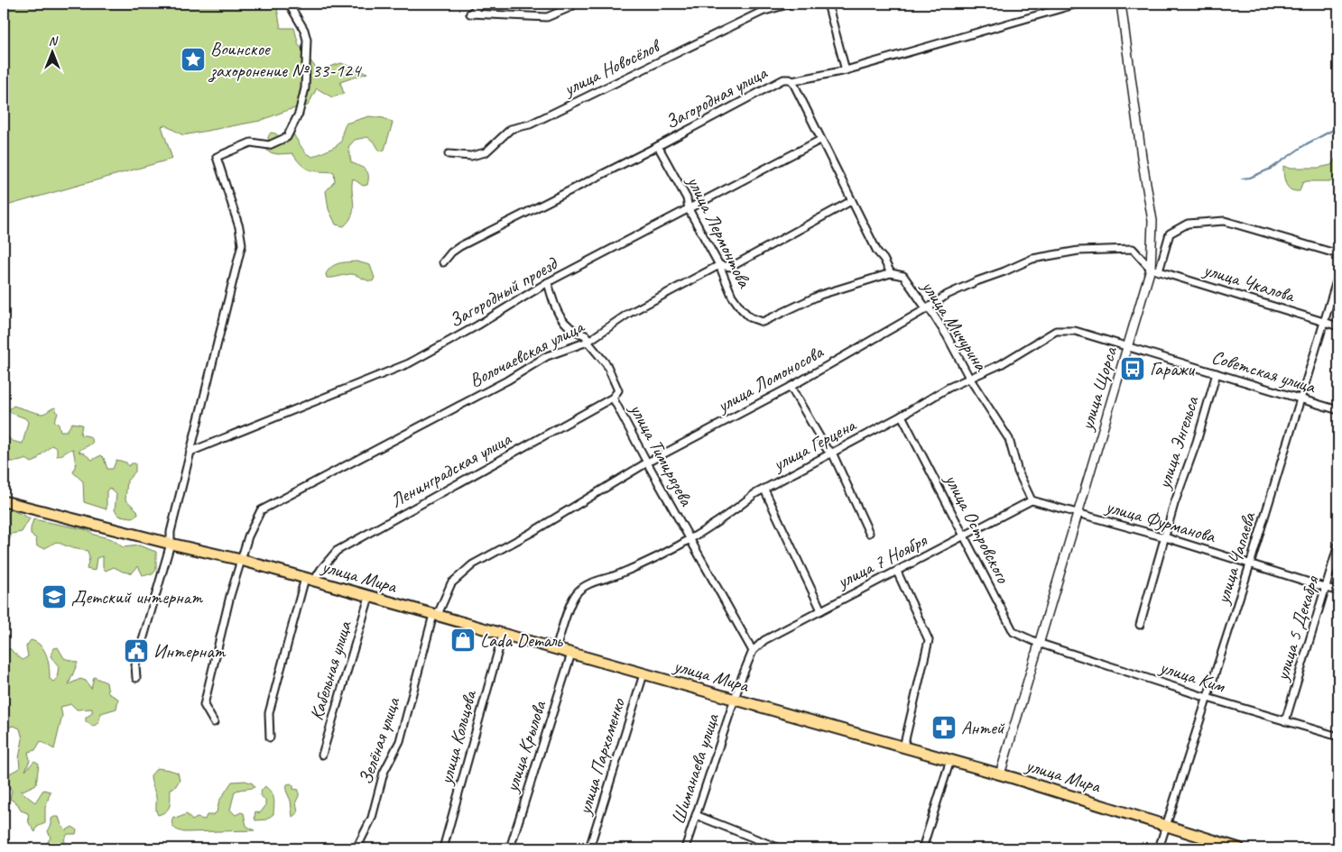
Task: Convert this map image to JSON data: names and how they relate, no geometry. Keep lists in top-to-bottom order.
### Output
{
  "streets": {
    "main road": ["улица Мира"],
    "street": [
      "улица Новосёлов",
      "Загородная улица",
      "улица Лермонтова",
      "улица Чкалова",
      "Загородный проезд",
      "улица Мичурина",
      "Волочаевская улица",
      "Советская улица",
      "улица Ломоносова",
      "улица Щорса",
      "улица Энгельса",
      "улица Герцена",
      "улица Тимирязева",
      "Ленинградская улица",
      "улица Фурманова",
      "улица Островского",
      "улица Чапаева",
      "улица 7 Ноября",
      "улица 5 Декабря",
      "Кабельная улица",
      "улица Ким",
      "улица Кольцова",
      "Зелёная улица",
      "улица Крылова",
      "улица Пархоменко",
      "Шиманаева улица"
    ]
  },
  "crossings": [
    ["Загородная улица", "улица Лермонтова"],
    ["Загородная улица", "улица Мичурина"],
    ["улица Лермонтова", "Загородный проезд"],
    ["улица Лермонтова", "улица Мичурина"],
    ["улица Лермонтова", "Волочаевская улица"],
    ["улица Чкалова", "улица Ломоносова"],
    ["улица Чкалова", "улица Щорса"],
    ["улица Чкалова", "улица Чапаева"],
    ["Загородный проезд", "улица Мичурина"],
    ["Загородный проезд", "улица Тимирязева"],
    ["улица Мичурина", "Волочаевская улица"],
    ["улица Мичурина", "улица Ломоносова"],
    ["улица Мичурина", "улица Герцена"],
    ["улица Мичурина", "улица 7 Ноября"],
    ["Волочаевская улица", "улица Тимирязева"],
    ["Волочаевская улица", "улица Мира"],
    ["Советская улица", "улица Щорса"],
    ["Советская улица", "улица Энгельса"],
    ["Советская улица", "улица Герцена"],
    ["Советская улица", "улица Чапаева"],
    ["улица Ломоносова", "улица Щорса"],
    ["улица Ломоносова", "улица Тимирязева"],
    ["улица Ломоносова", "улица Мира"],
    ["улица Ломоносова", "Зелёная улица"],
    ["улица Щорса", "улица Герцена"],
    ["улица Щорса", "улица Фурманова"],
    ["улица Щорса", "улица Островского"],
    ["улица Щорса", "улица Мира"],
    ["улица Щорса", "улица Ким"],
    ["улица Энгельса", "улица Фурманова"],
    ["улица Герцена", "улица Тимирязева"],
    ["улица Герцена", "улица Островского"],
    ["улица Герцена", "улица Мира"],
    ["улица Тимирязева", "Ленинградская улица"],
    ["улица Тимирязева", "улица 7 Ноября"],
    ["Ленинградская улица", "улица Мира"],
    ["улица Фурманова", "улица Чапаева"],
    ["улица Фурманова", "улица 5 Декабря"],
    ["улица Островского", "улица 7 Ноября"],
    ["улица Островского", "улица Ким"],
    ["улица Чапаева", "улица Мира"],
    ["улица Чапаева", "улица Ким"],
    ["улица Мира", "Кабельная улица"],
    ["улица Мира", "улица Кольцова"],
    ["улица Мира", "Зелёная улица"],
    ["улица Мира", "улица Крылова"],
    ["улица Мира", "улица Пархоменко"],
    ["улица Мира", "Шиманаева улица"],
    ["улица 5 Декабря", "улица Ким"]
  ],
  "places": {
    "place": ["Воинское захоронение № 33-124"],
    "bus stop": ["Гаражи"],
    "school or university": ["Детский интернат"],
    "shop": ["Lada Dеталь"],
    "public building": ["Интернат"],
    "pharmacy": ["Антей"]
  },
  "north": "top"
}
